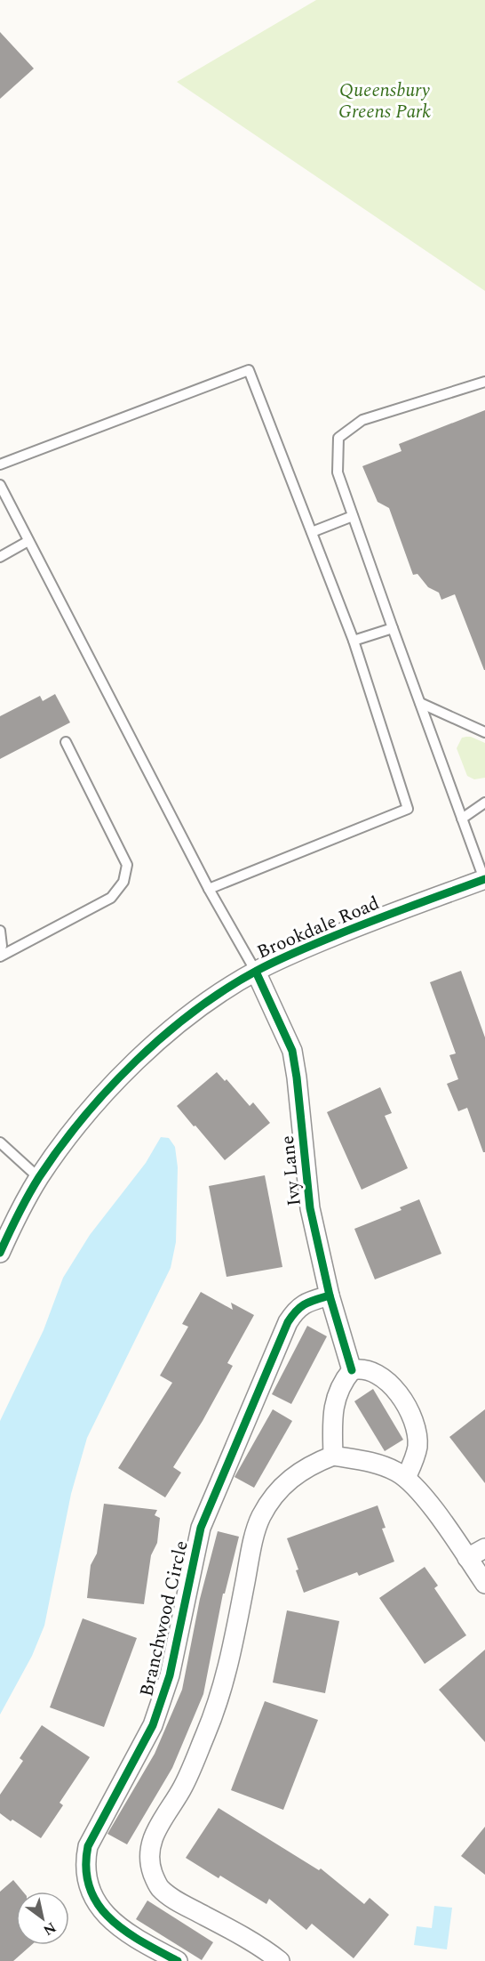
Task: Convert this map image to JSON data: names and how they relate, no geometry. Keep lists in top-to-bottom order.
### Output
{
  "streets": {
    "street": ["Brookdale Road", "Ivy Lane", "Branchwood Circle"]
  },
  "crossings": [
    ["Brookdale Road", "Ivy Lane"],
    ["Ivy Lane", "Branchwood Circle"]
  ],
  "parks": ["Queensbury Greens Park"],
  "north": "bottom right"
}
